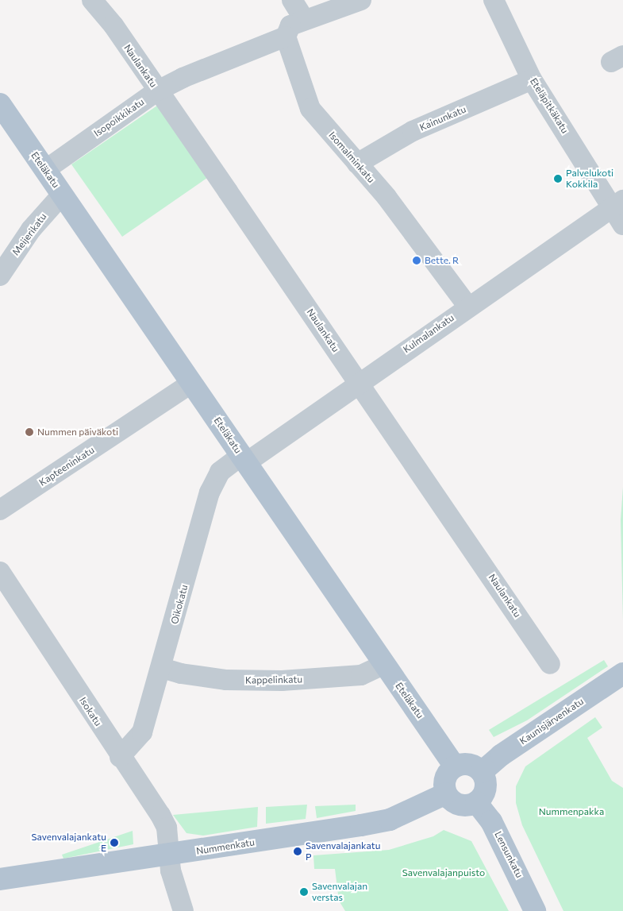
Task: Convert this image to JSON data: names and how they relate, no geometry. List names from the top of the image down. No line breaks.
{"streets":{"main road":["Eteläkatu","Kaunisjärvenkatu","Nummenkatu","Lensunkatu"],"street":["Naulankatu","Eteläpitkäkatu","Isopoikkikatu","Kainunkatu","Isomalminkatu","Meijerikatu","Kulmalankatu","Kapteeninkatu","Oikokatu","Kappelinkatu","Isokatu"]},"crossings":[["Naulankatu","Isopoikkikatu"],["Naulankatu","Kulmalankatu"],["Eteläpitkäkatu","Kainunkatu"],["Eteläpitkäkatu","Kulmalankatu"],["Isopoikkikatu","Isomalminkatu"],["Isopoikkikatu","Eteläkatu"],["Kainunkatu","Isomalminkatu"],["Isomalminkatu","Kulmalankatu"],["Eteläkatu","Meijerikatu"],["Eteläkatu","Kulmalankatu"],["Eteläkatu","Kapteeninkatu"],["Eteläkatu","Oikokatu"],["Eteläkatu","Kappelinkatu"],["Eteläkatu","Kaunisjärvenkatu"],["Eteläkatu","Nummenkatu"],["Eteläkatu","Lensunkatu"],["Kulmalankatu","Oikokatu"],["Oikokatu","Kappelinkatu"],["Oikokatu","Isokatu"],["Isokatu","Nummenkatu"],["Kaunisjärvenkatu","Nummenkatu"],["Kaunisjärvenkatu","Lensunkatu"],["Nummenkatu","Lensunkatu"]],"parks":["Nummenpakka","Savenvalajanpuisto"],"places":["Palvelukoti Kokkila","Bette. R","Nummen päiväkoti","Savenvalajankatu E","Savenvalajankatu P","Savenvalajan verstas"]}
